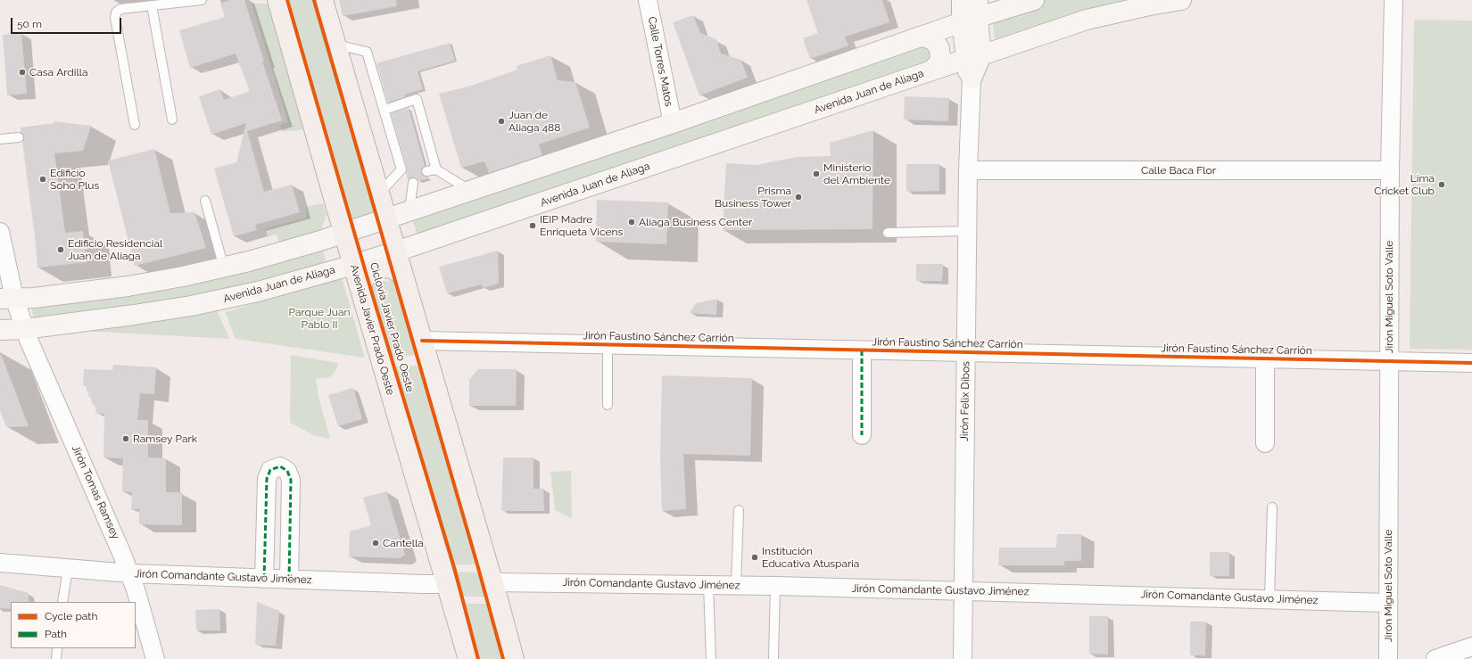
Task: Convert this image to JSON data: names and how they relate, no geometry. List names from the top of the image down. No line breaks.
{"streets":{"main road":["Avenida Juan de Aliaga","Avenida Javier Prado Oeste"],"street":["Calle Torres Matos","Calle Baca Flor","Jirón Miguel Soto Valle","Jirón Faustino Sánchez Carrión","Jirón Felix Dibos","Jirón Tomas Ramsey","Jirón Comandante Gustavo Jiménez"],"cycle path":["Ciclovía Javier Prado Oeste"]},"crossings":[["Avenida Juan de Aliaga","Avenida Javier Prado Oeste"],["Avenida Juan de Aliaga","Jirón Tomas Ramsey"],["Calle Baca Flor","Jirón Miguel Soto Valle"],["Calle Baca Flor","Jirón Felix Dibos"],["Jirón Miguel Soto Valle","Jirón Faustino Sánchez Carrión"],["Jirón Miguel Soto Valle","Jirón Comandante Gustavo Jiménez"],["Avenida Javier Prado Oeste","Jirón Comandante Gustavo Jiménez"],["Jirón Faustino Sánchez Carrión","Jirón Felix Dibos"],["Jirón Felix Dibos","Jirón Comandante Gustavo Jiménez"],["Jirón Tomas Ramsey","Jirón Comandante Gustavo Jiménez"]],"parks":["Parque Juan Pablo II"],"places":["Casa Ardilla","Juan de Aliaga 488","Ministerio del Ambiente","Edificio Soho Plus","Lima Cricket Club","Prisma Business Tower","Aliaga Business Center","IEIP Madre Enriqueta Vicens","Edificio Residencial Juan de Aliaga","Ramsey Park","Cantella","Institución Educativa Atusparia"],"legend":["Cycle path","Path"],"scale_bar":"50 m"}
